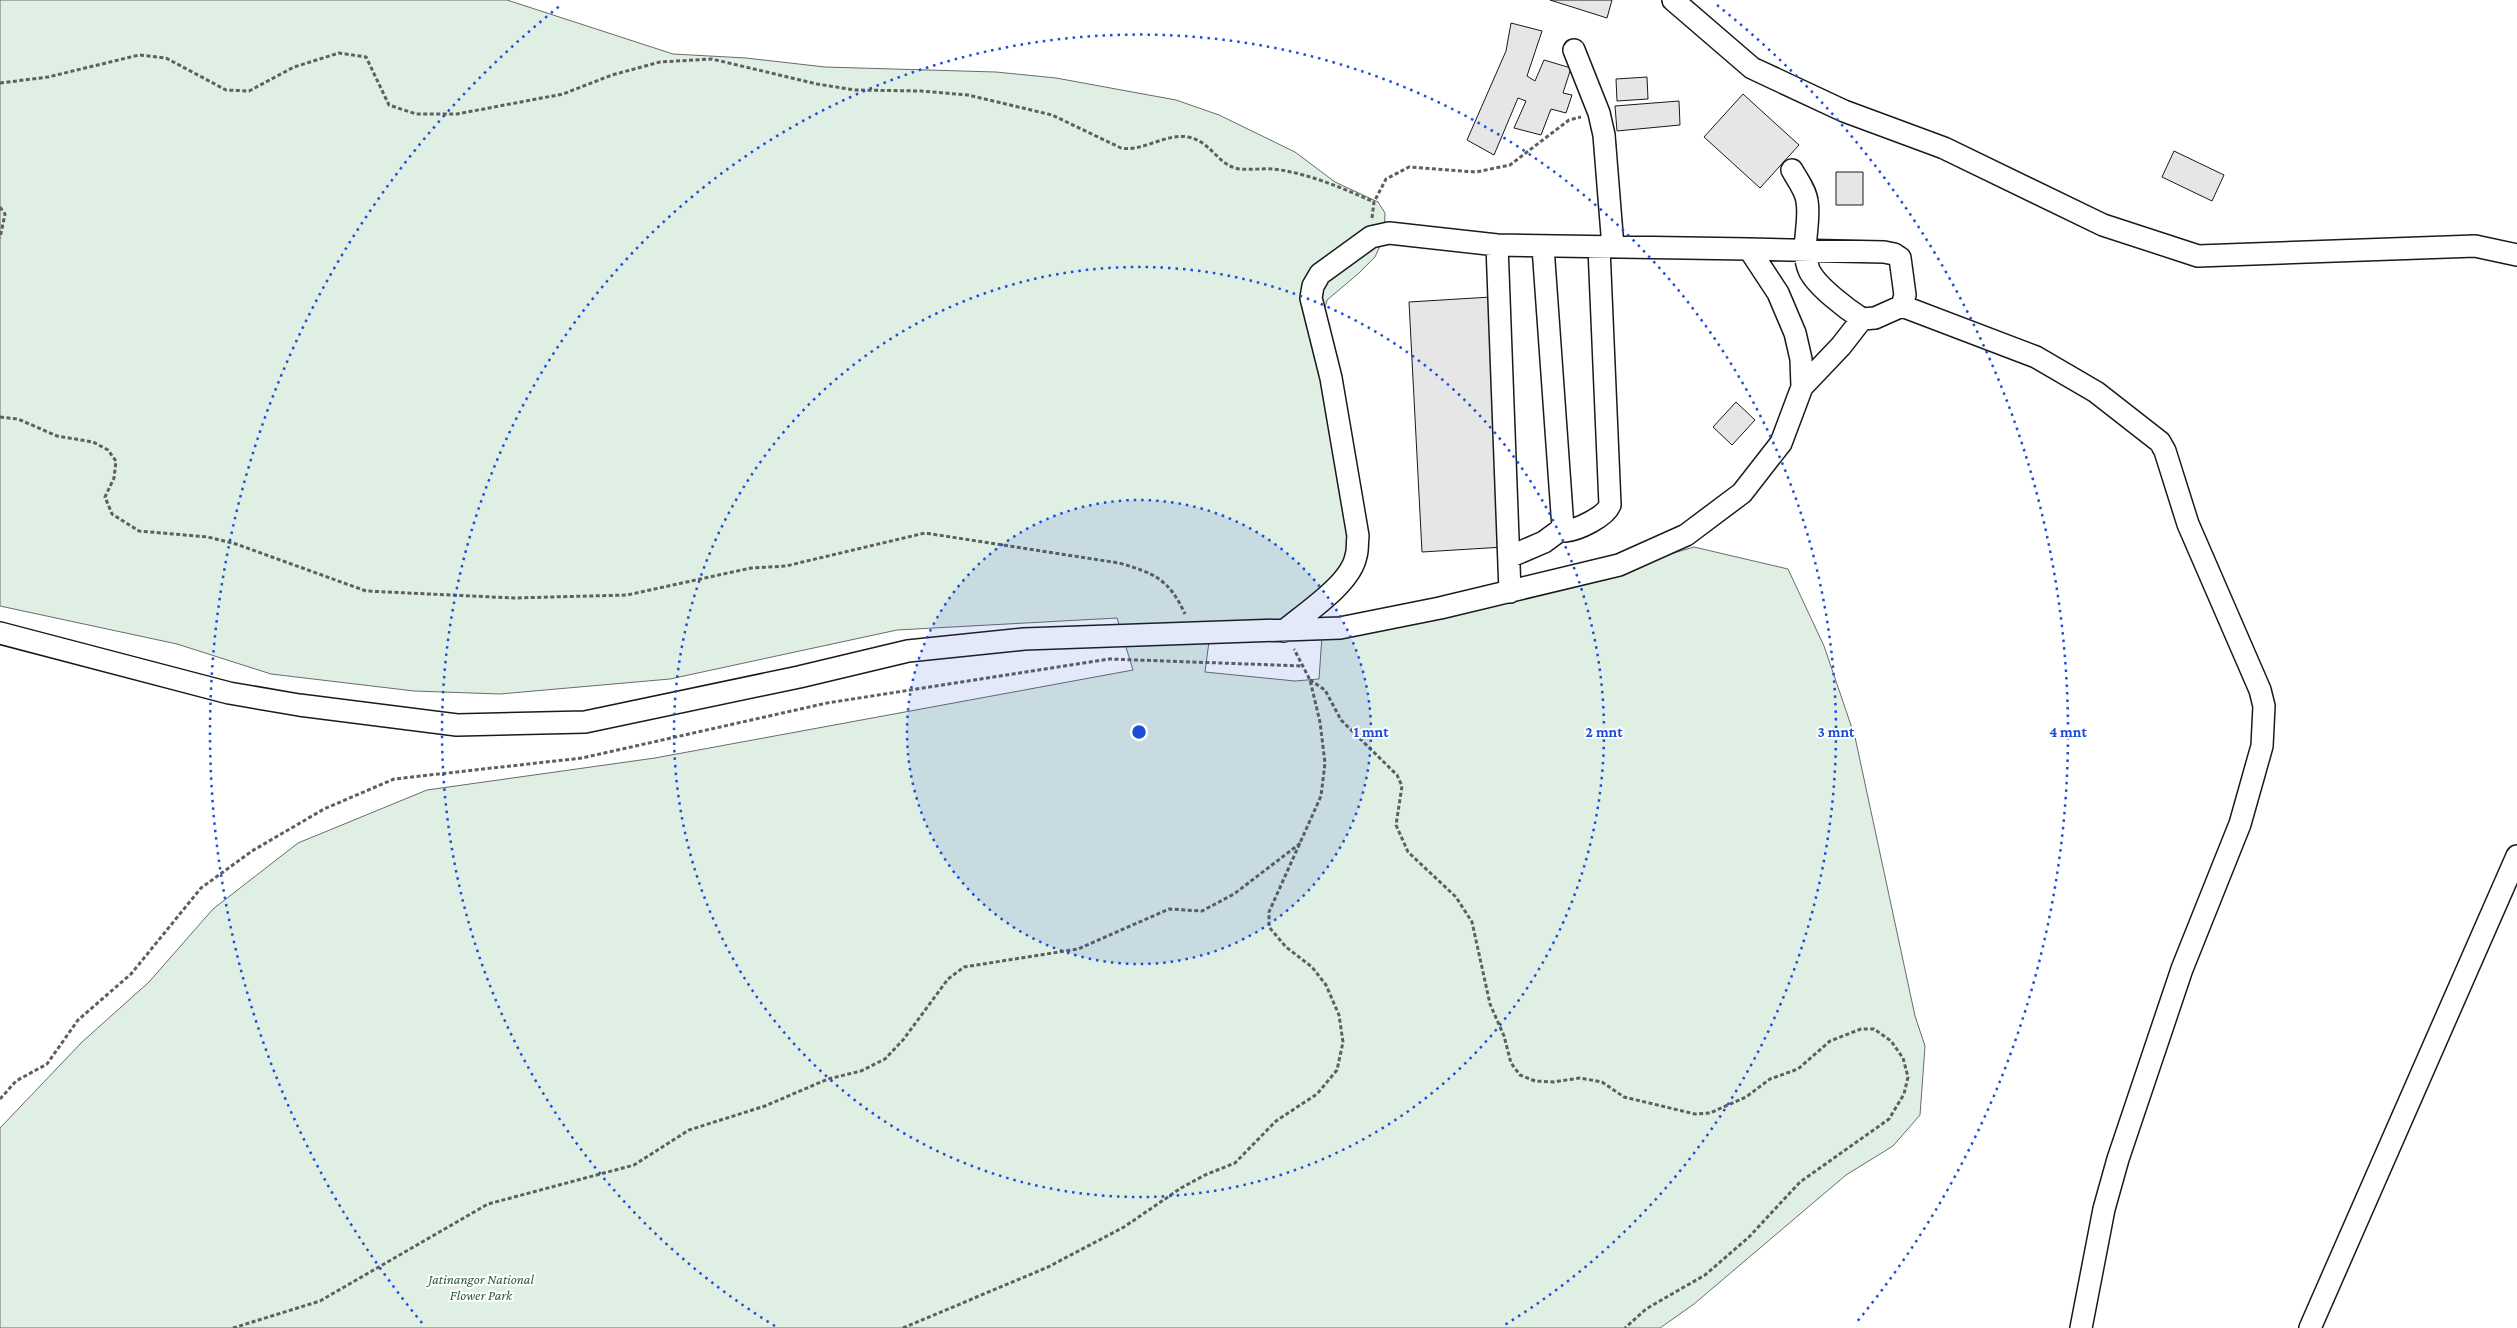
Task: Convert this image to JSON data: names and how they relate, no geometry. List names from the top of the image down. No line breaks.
{"parks":["Jatinangor National Flower Park"],"rings":["1 mnt","2 mnt","3 mnt","4 mnt"]}
